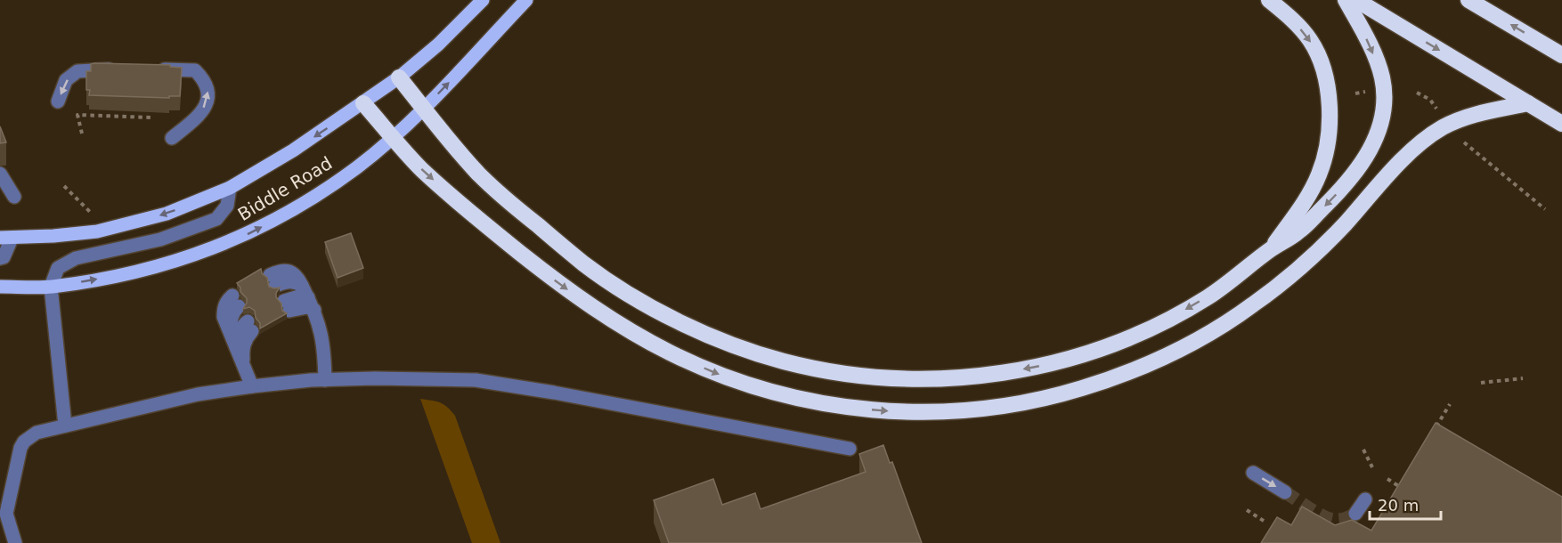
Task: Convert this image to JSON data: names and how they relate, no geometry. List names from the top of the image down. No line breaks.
{"streets":{"main road":["Biddle Road"]},"scale_bar":"20 m"}
